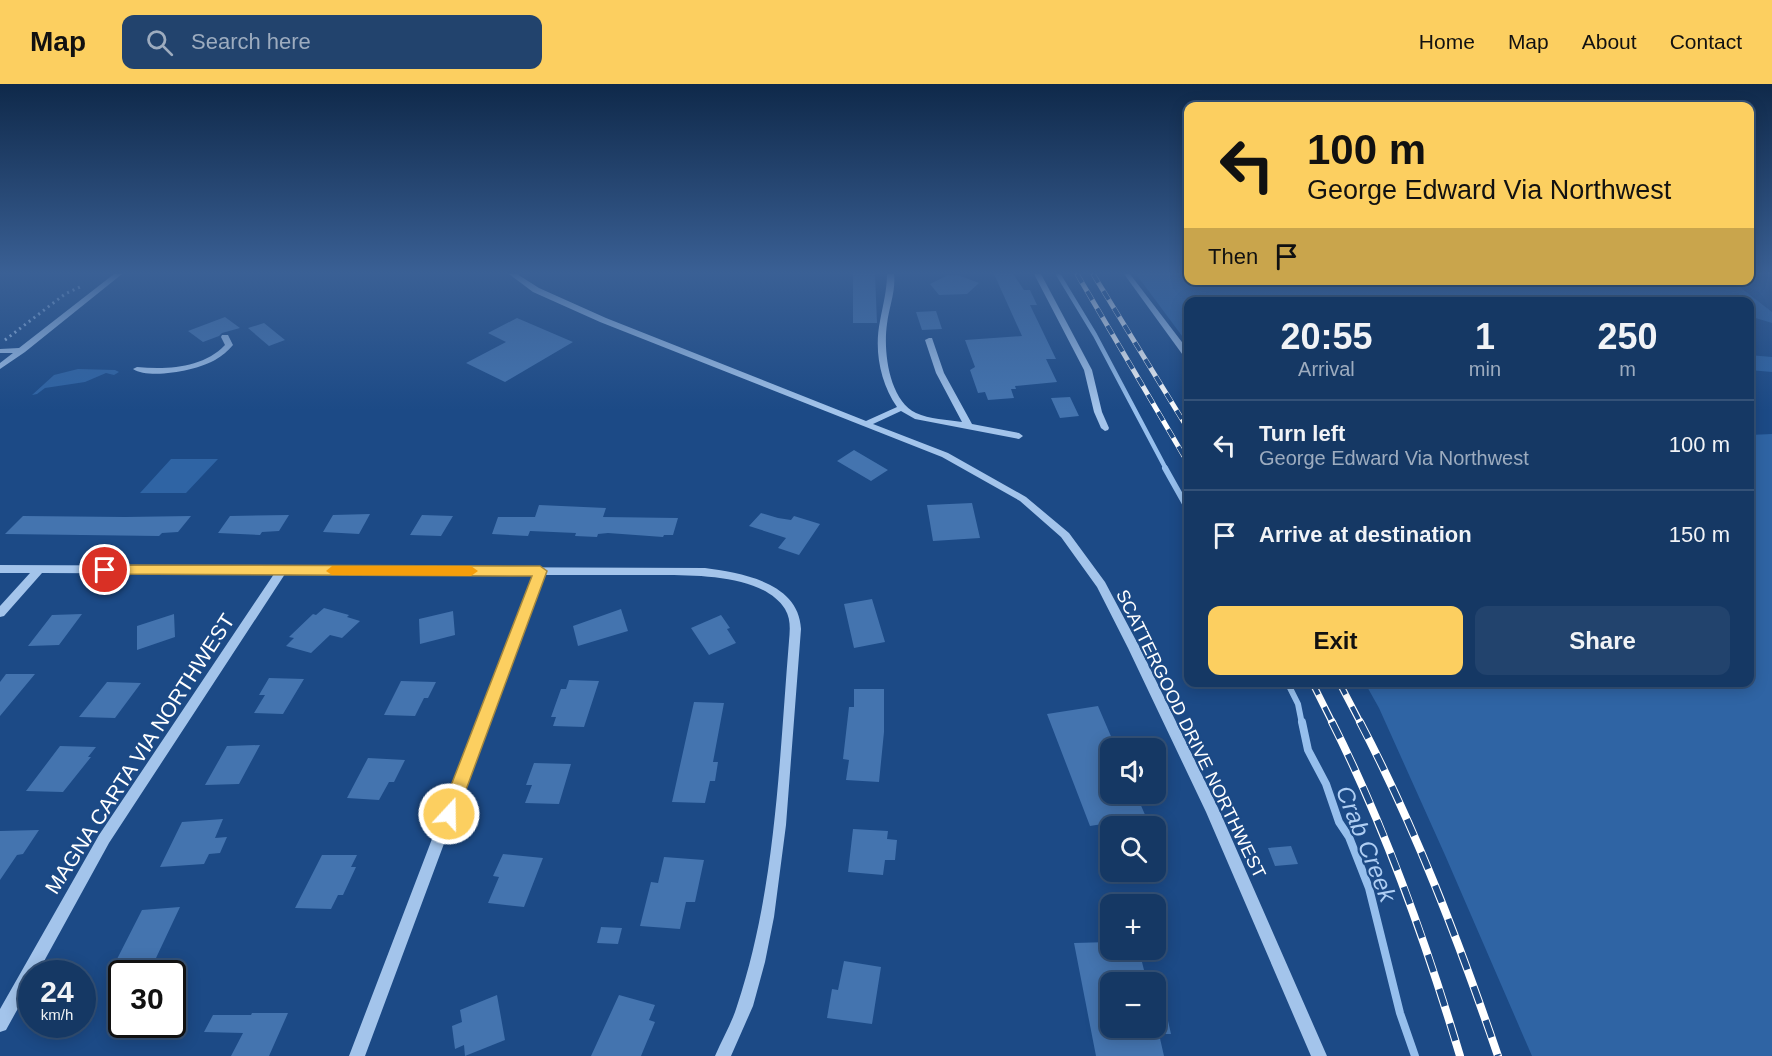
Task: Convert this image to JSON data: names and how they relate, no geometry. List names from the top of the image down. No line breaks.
{"streets":{"street":["SCATTERGOOD DRIVE NORTHWEST","MAGNA CARTA VIA NORTHWEST"]},"water":["Crab Creek"],"page":{"header":"Map","search":"Search here","nav":["Home","Map","About","Contact"],"turn":["100 m","George Edward Via Northwest"],"then":"Then","eta":["20:55","Arrival","1","min","250","m"],"list":[{"name":"Turn left","note":"George Edward Via Northwest","value":"100 m"},{"name":"Arrive at destination","value":"150 m"}],"buttons":["Exit","Share"],"map_buttons":["+","−"],"speed":"24 km/h","limit":"30"}}
